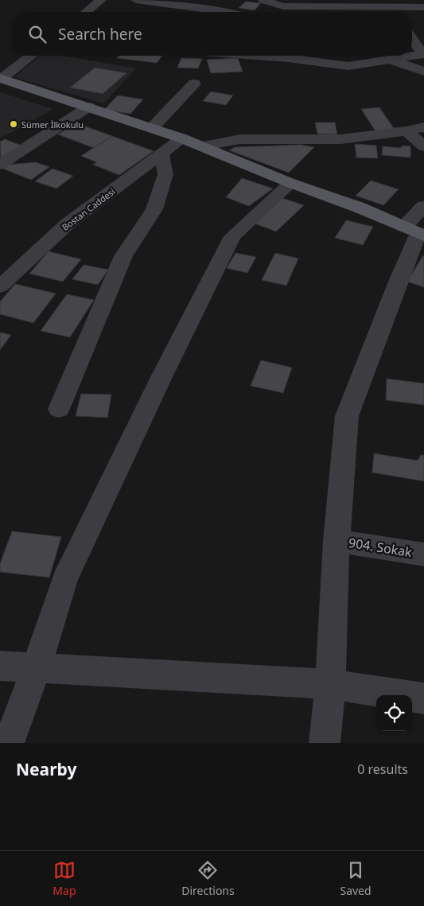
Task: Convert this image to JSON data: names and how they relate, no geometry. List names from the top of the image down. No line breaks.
{"streets":{"street":["Bostan Caddesi","904. Sokak"]},"places":["Sümer İlkokulu"],"page":{"search":"Search here","heading":["Nearby","0 results"],"nav":["Map","Directions","Saved"]}}
